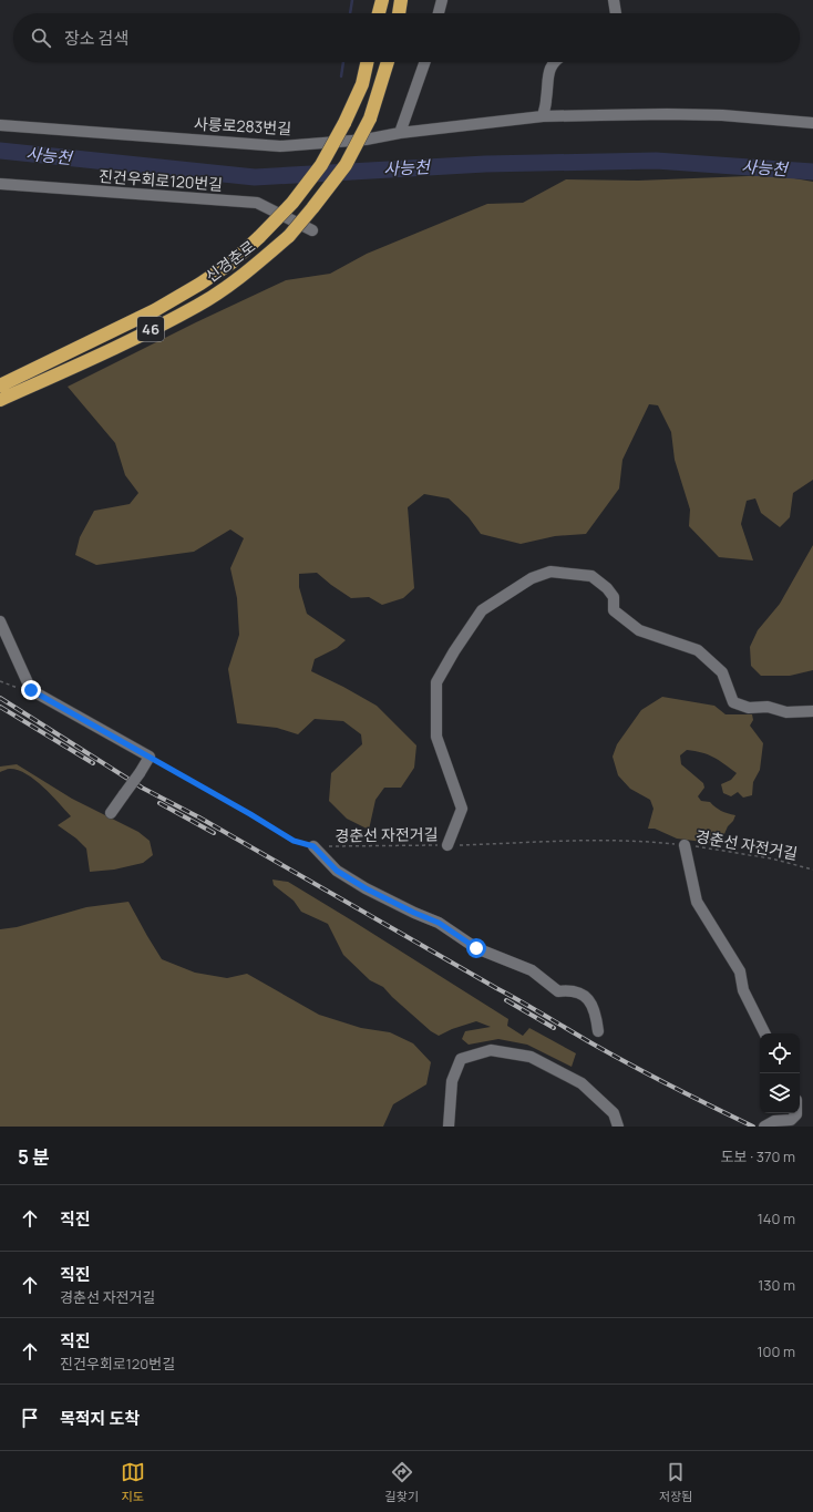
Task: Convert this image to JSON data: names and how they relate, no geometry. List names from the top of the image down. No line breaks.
{"streets":{"highway":["신경춘로","46"],"street":["사릉로283번길","진건우회로120번길"],"path":["경춘선 자전거길"]},"water":["사능천"],"page":{"search":"장소 검색","heading":["5 분","도보 · 370 m"],"list":[["직진","140 m"],["직진","경춘선 자전거길","130 m"],["직진","진건우회로120번길","100 m"],"목적지 도착"],"nav":["지도","길찾기","저장됨"]}}
